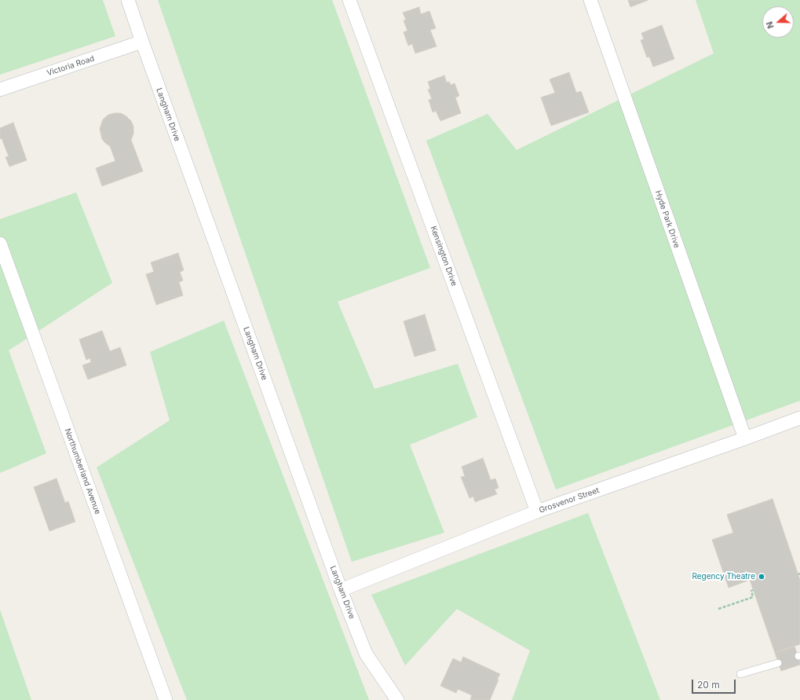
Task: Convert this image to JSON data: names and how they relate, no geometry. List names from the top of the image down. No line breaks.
{"streets":{"street":["Victoria Road","Langham Drive","Hyde Park Drive","Kensington Drive","Northumberland Avenue","Grosvenor Street"]},"crossings":[["Victoria Road","Langham Drive"],["Langham Drive","Grosvenor Street"],["Hyde Park Drive","Grosvenor Street"],["Kensington Drive","Grosvenor Street"]],"places":["Regency Theatre"],"scale_bar":"20 m","north":"left"}
